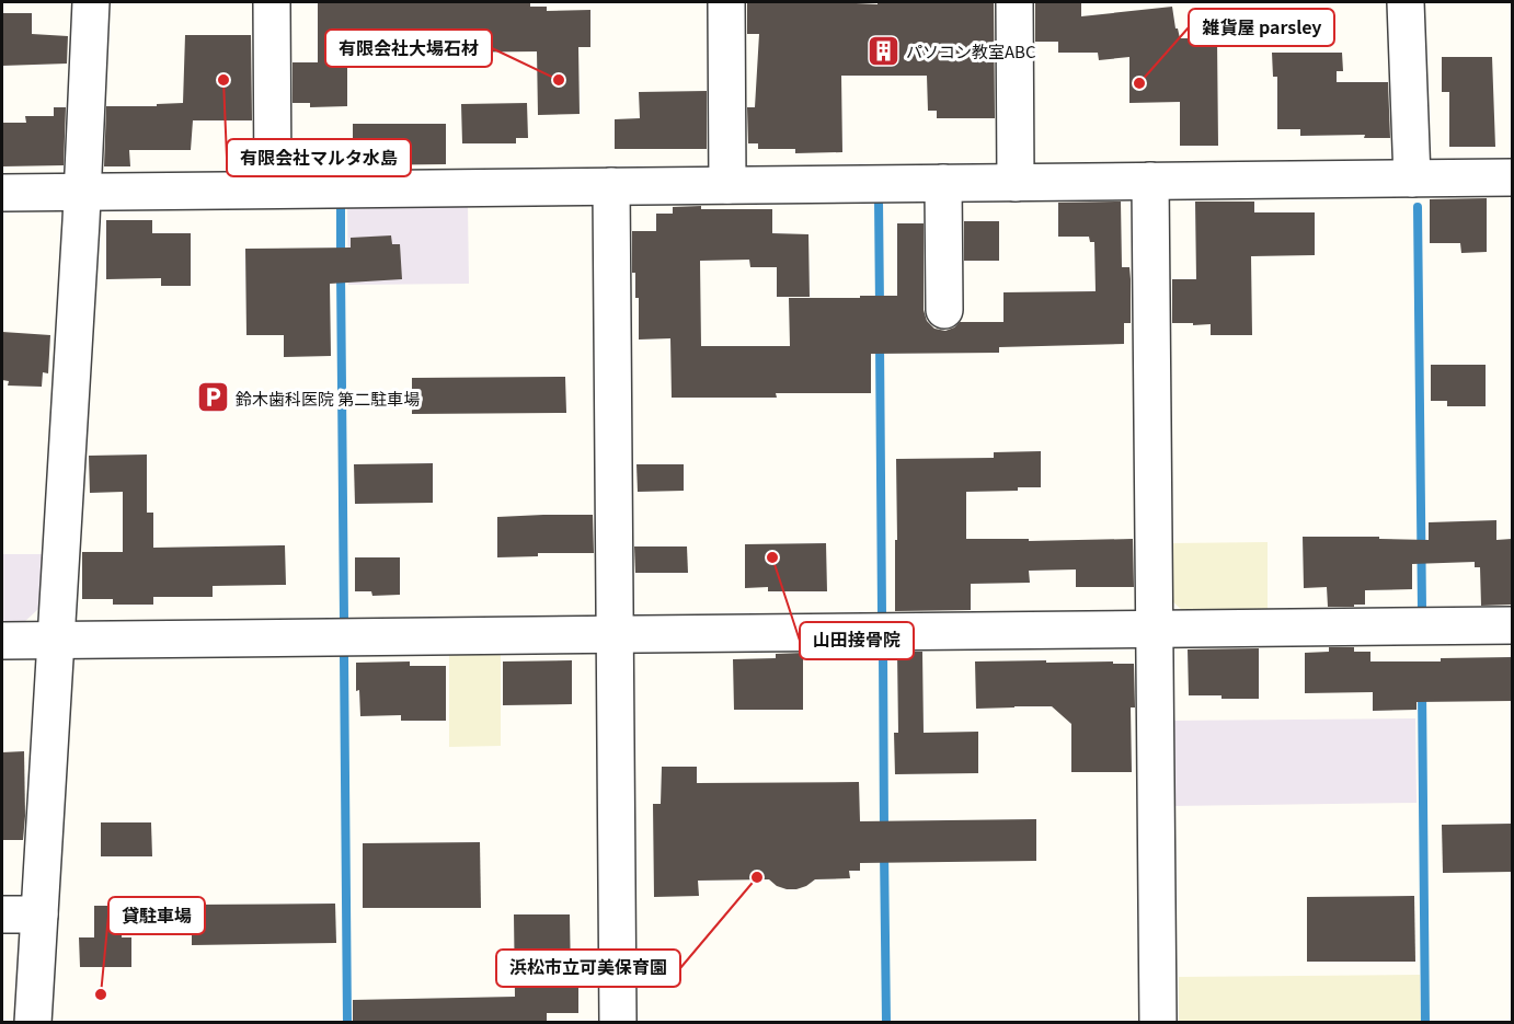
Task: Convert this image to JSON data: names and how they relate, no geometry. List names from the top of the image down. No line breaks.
{"places":{"building":["パソコン教室ABC"],"other":["有限会社マルタ水島","有限会社大場石材","雑貨屋 parsley","山田接骨院","浜松市立可美保育園","貸駐車場"],"parking":["鈴木歯科医院 第二駐車場"]}}
